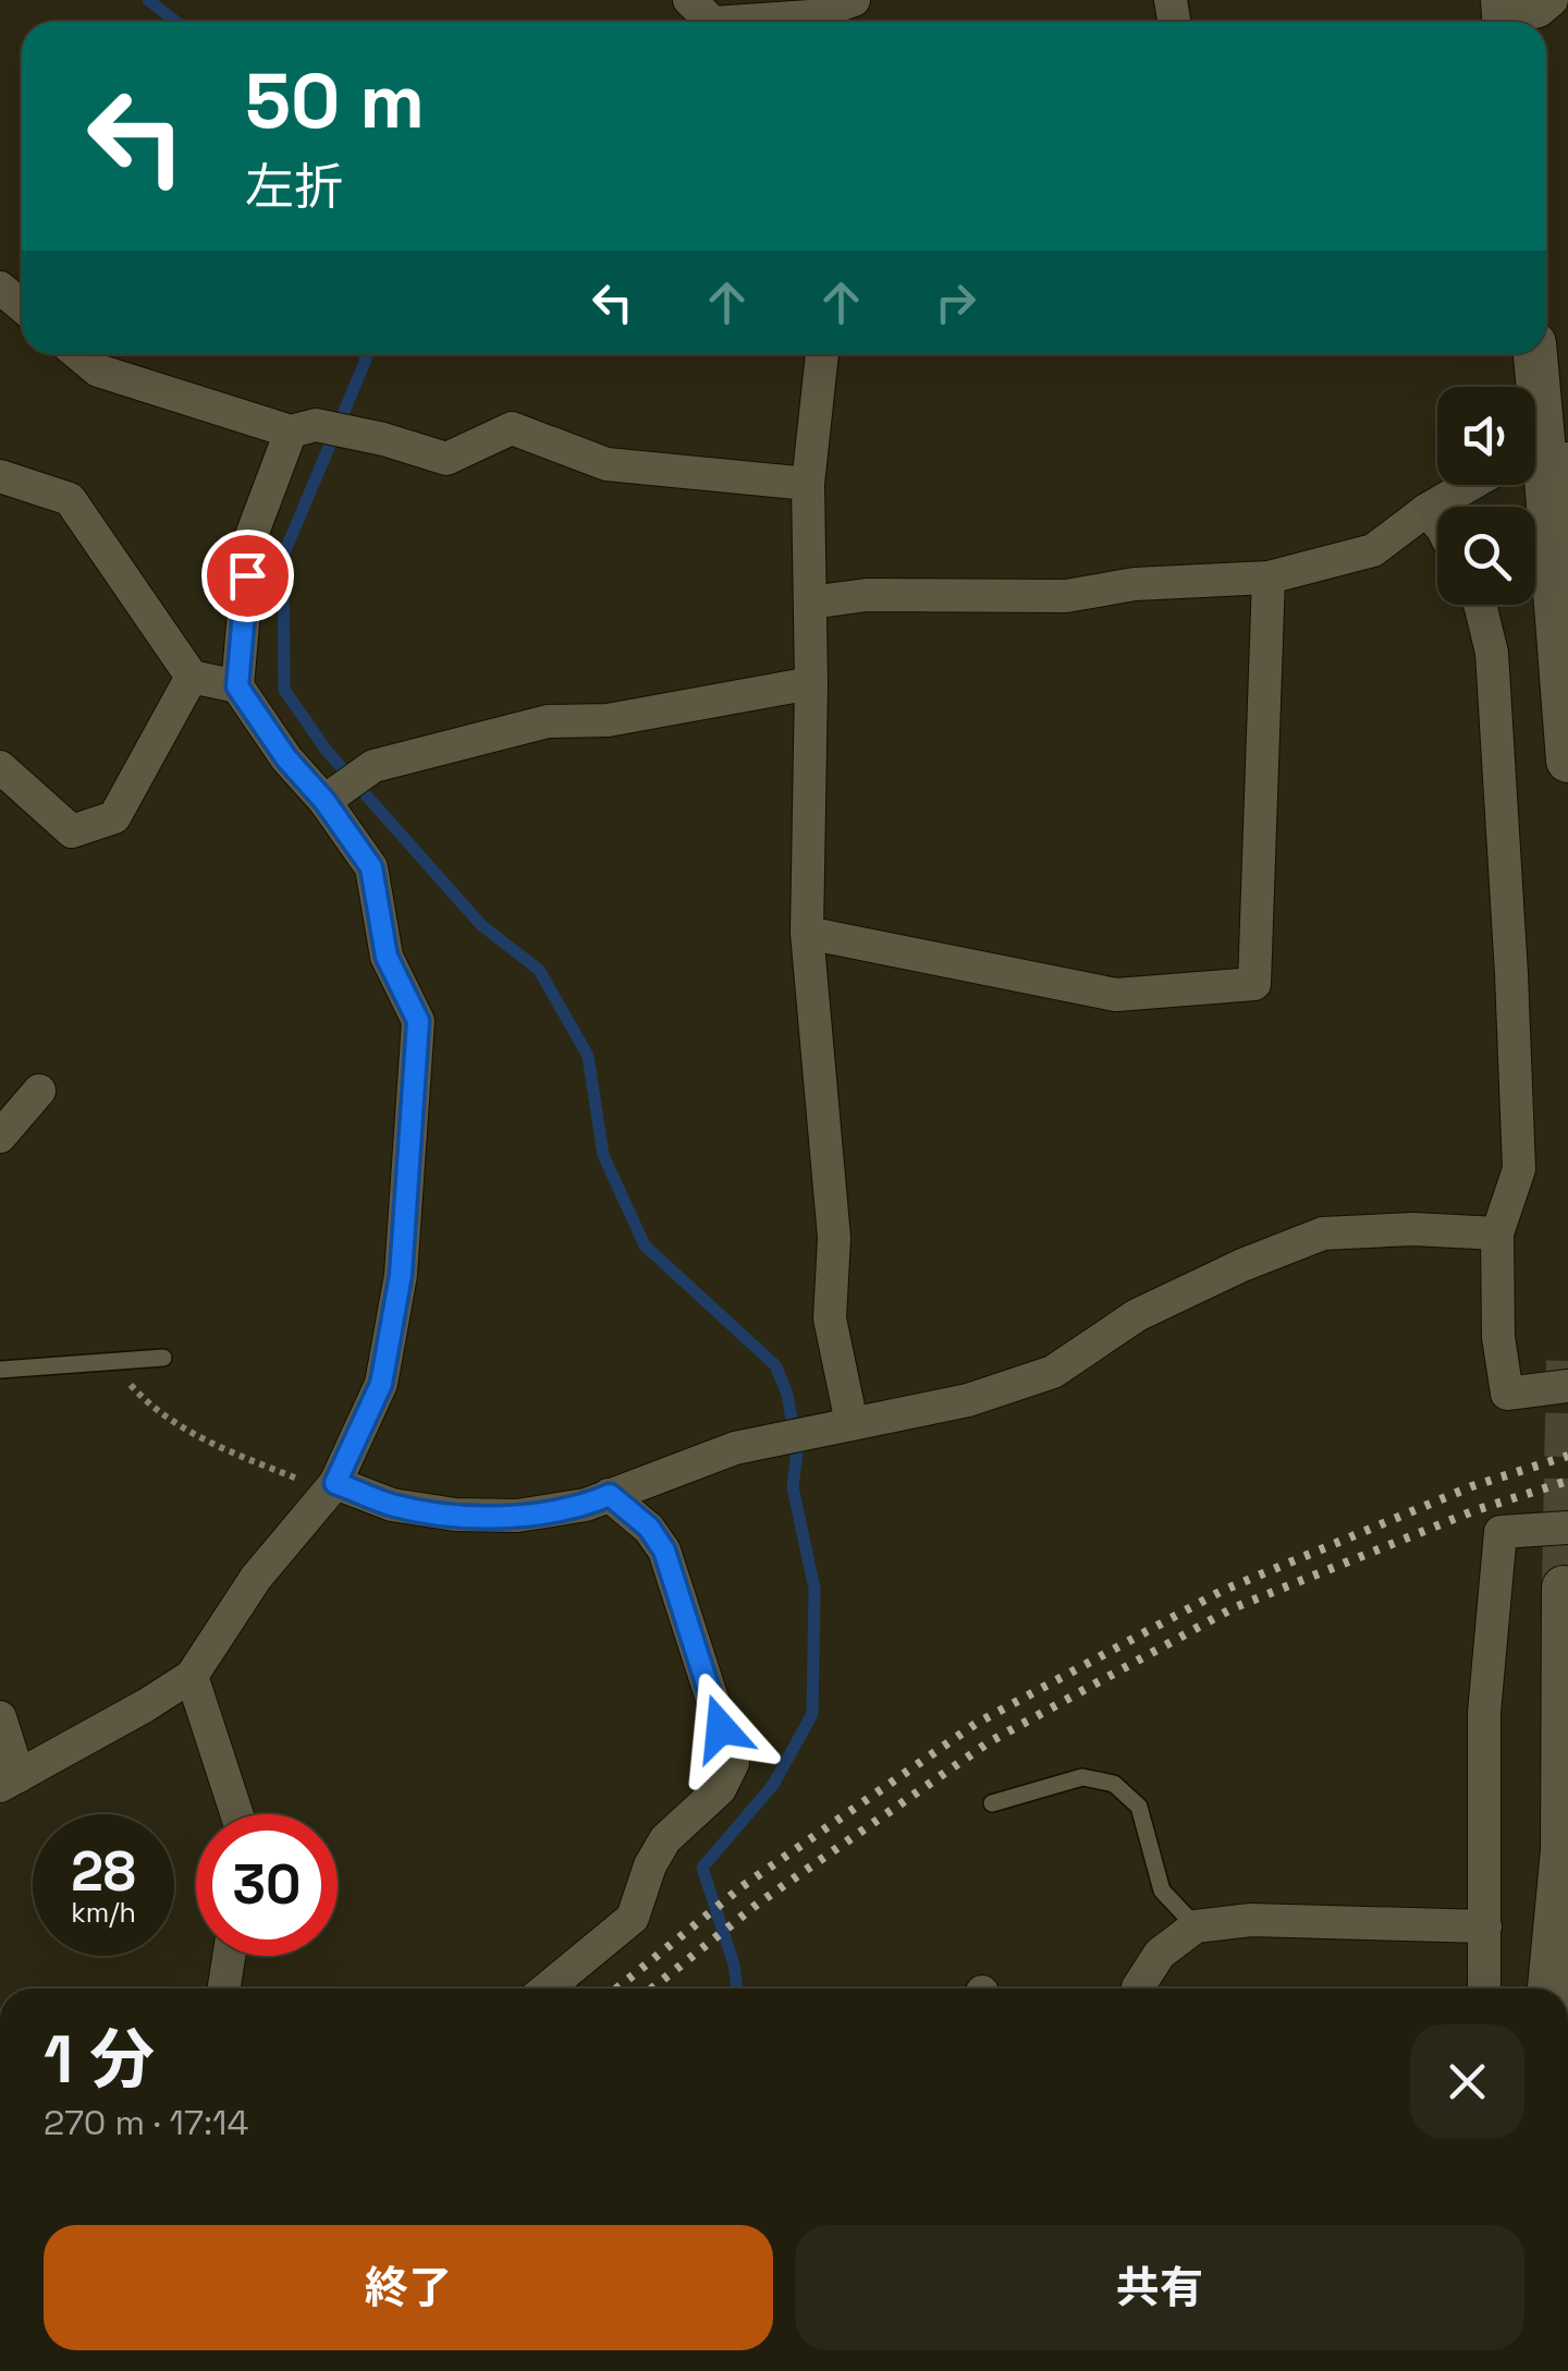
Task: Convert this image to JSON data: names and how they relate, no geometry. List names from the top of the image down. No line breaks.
{"page":{"turn":["50 m","左折"],"speed":"28 km/h","limit":"30","heading":["1 分","270 m · 17:14"],"buttons":["終了","共有"]}}
